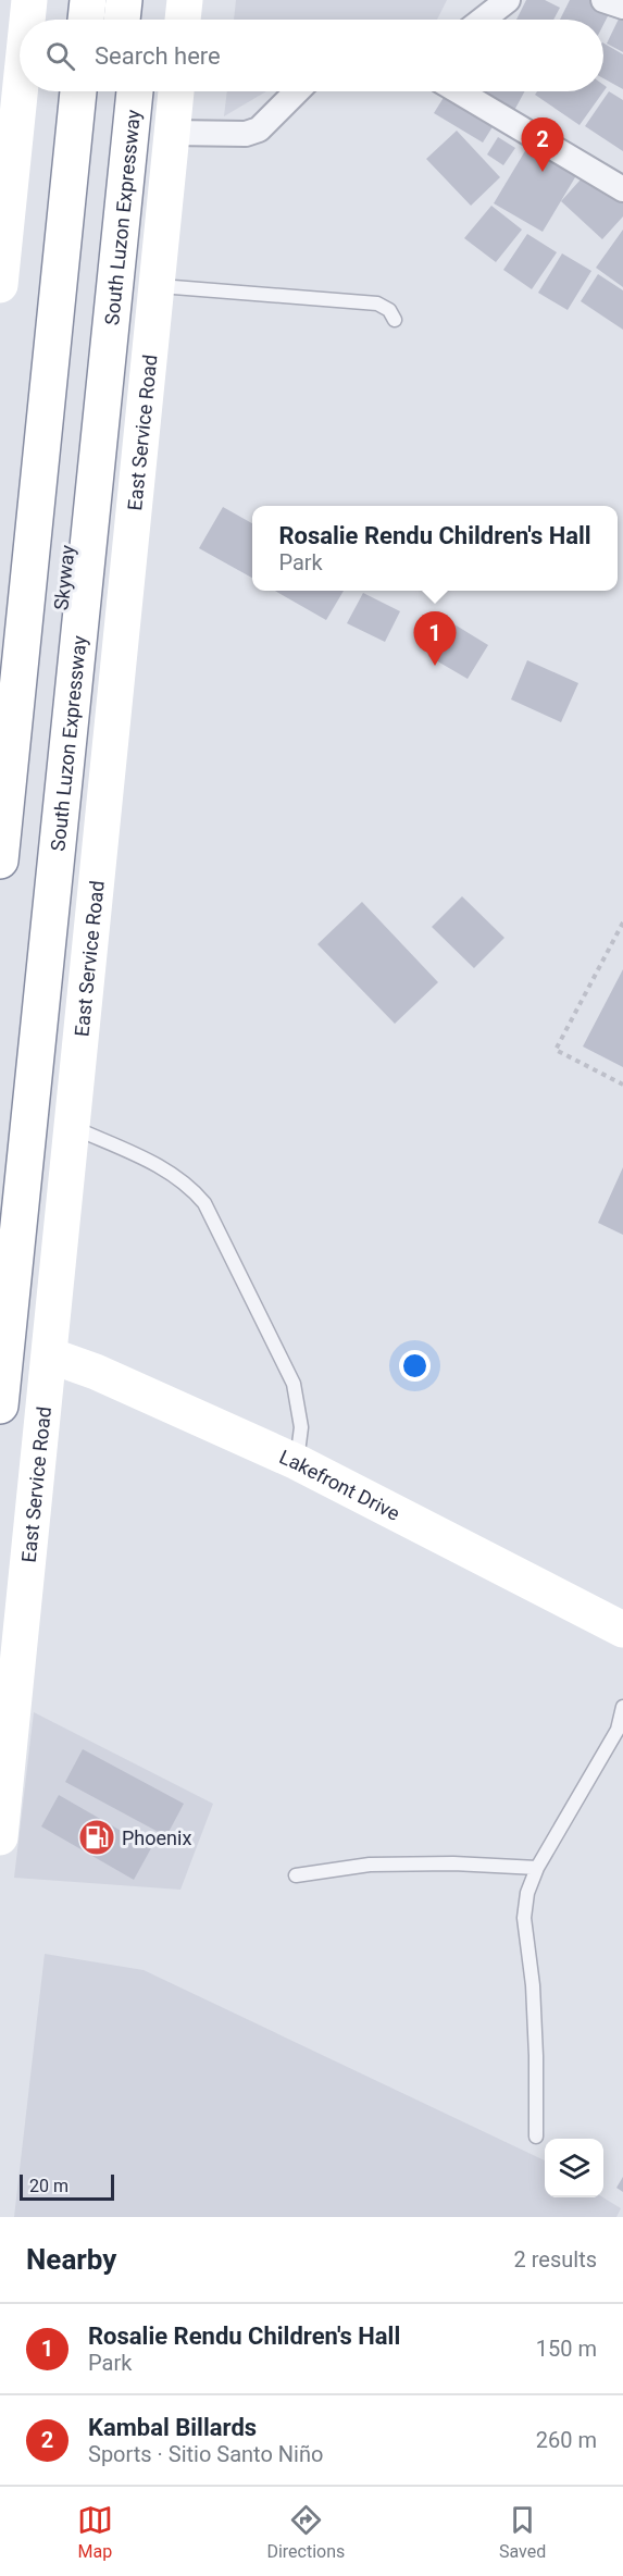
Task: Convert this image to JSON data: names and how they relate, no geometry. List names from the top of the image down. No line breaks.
{"streets":{"main road":["South Luzon Expressway","East Service Road","Skyway","Lakefront Drive"]},"crossings":[["East Service Road","Lakefront Drive"]],"places":{"fuel station":["Phoenix"]},"scale_bar":"20 m","page":{"search":"Search here","pins":["2","1"],"popup":["Rosalie Rendu Children's Hall","Park"],"scale":"20 m","heading":["Nearby","2 results"],"list":[{"mark":"1","name":"Rosalie Rendu Children's Hall","note":"Park","value":"150 m"},{"mark":"2","name":"Kambal Billards","note":"Sports · Sitio Santo Niño","value":"260 m"}],"nav":["Map","Directions","Saved"]}}
